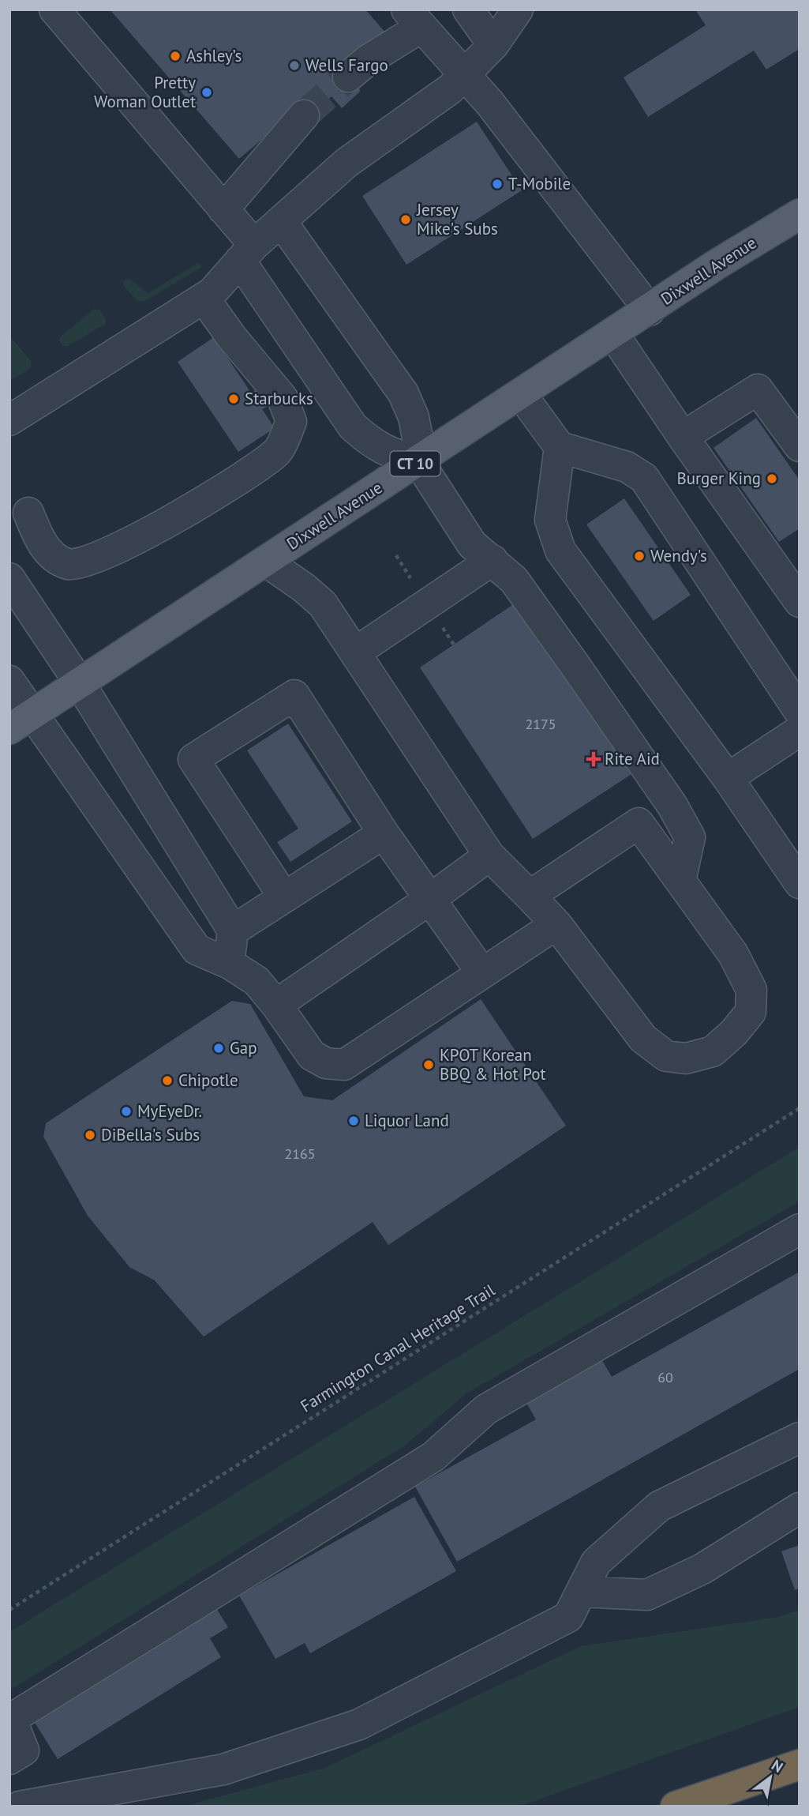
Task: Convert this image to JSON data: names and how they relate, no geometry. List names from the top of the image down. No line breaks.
{"streets":{"main road":["Dixwell Avenue","CT 10"],"path":["Farmington Canal Heritage Trail"]},"places":{"other":["Ashley’s","Wells Fargo","Pretty Woman Outlet","T-Mobile","Jersey Mike's Subs","Starbucks","Burger King","Wendy's","Gap","KPOT Korean BBQ & Hot Pot","Chipotle","MyEyeDr.","Liquor Land","DiBella's Subs"],"health":["Rite Aid"]},"house_numbers":["2175","2165","60"],"north":"top right"}
